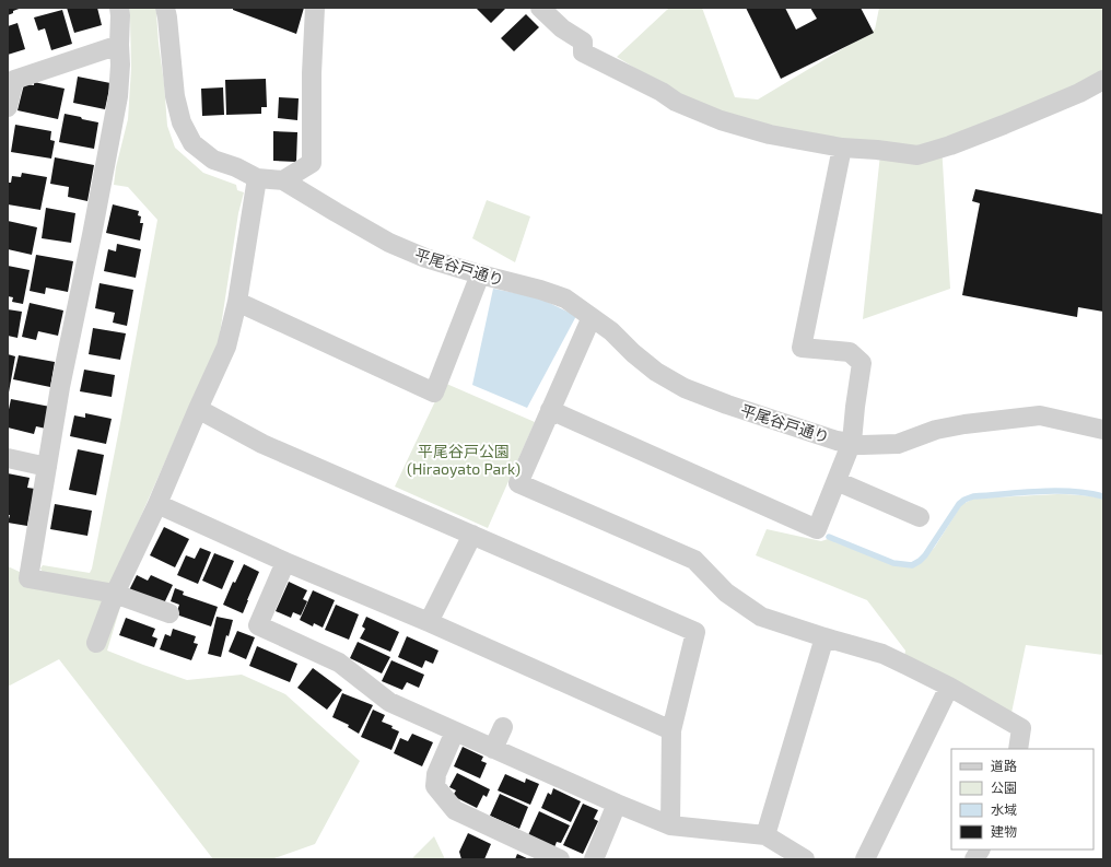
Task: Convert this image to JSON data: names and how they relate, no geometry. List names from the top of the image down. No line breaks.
{"streets":{"street":["平尾谷戸通り"]},"parks":["平尾谷戸公園 (Hiraoyato Park)"],"legend":["道路","公園","水域","建物"]}
